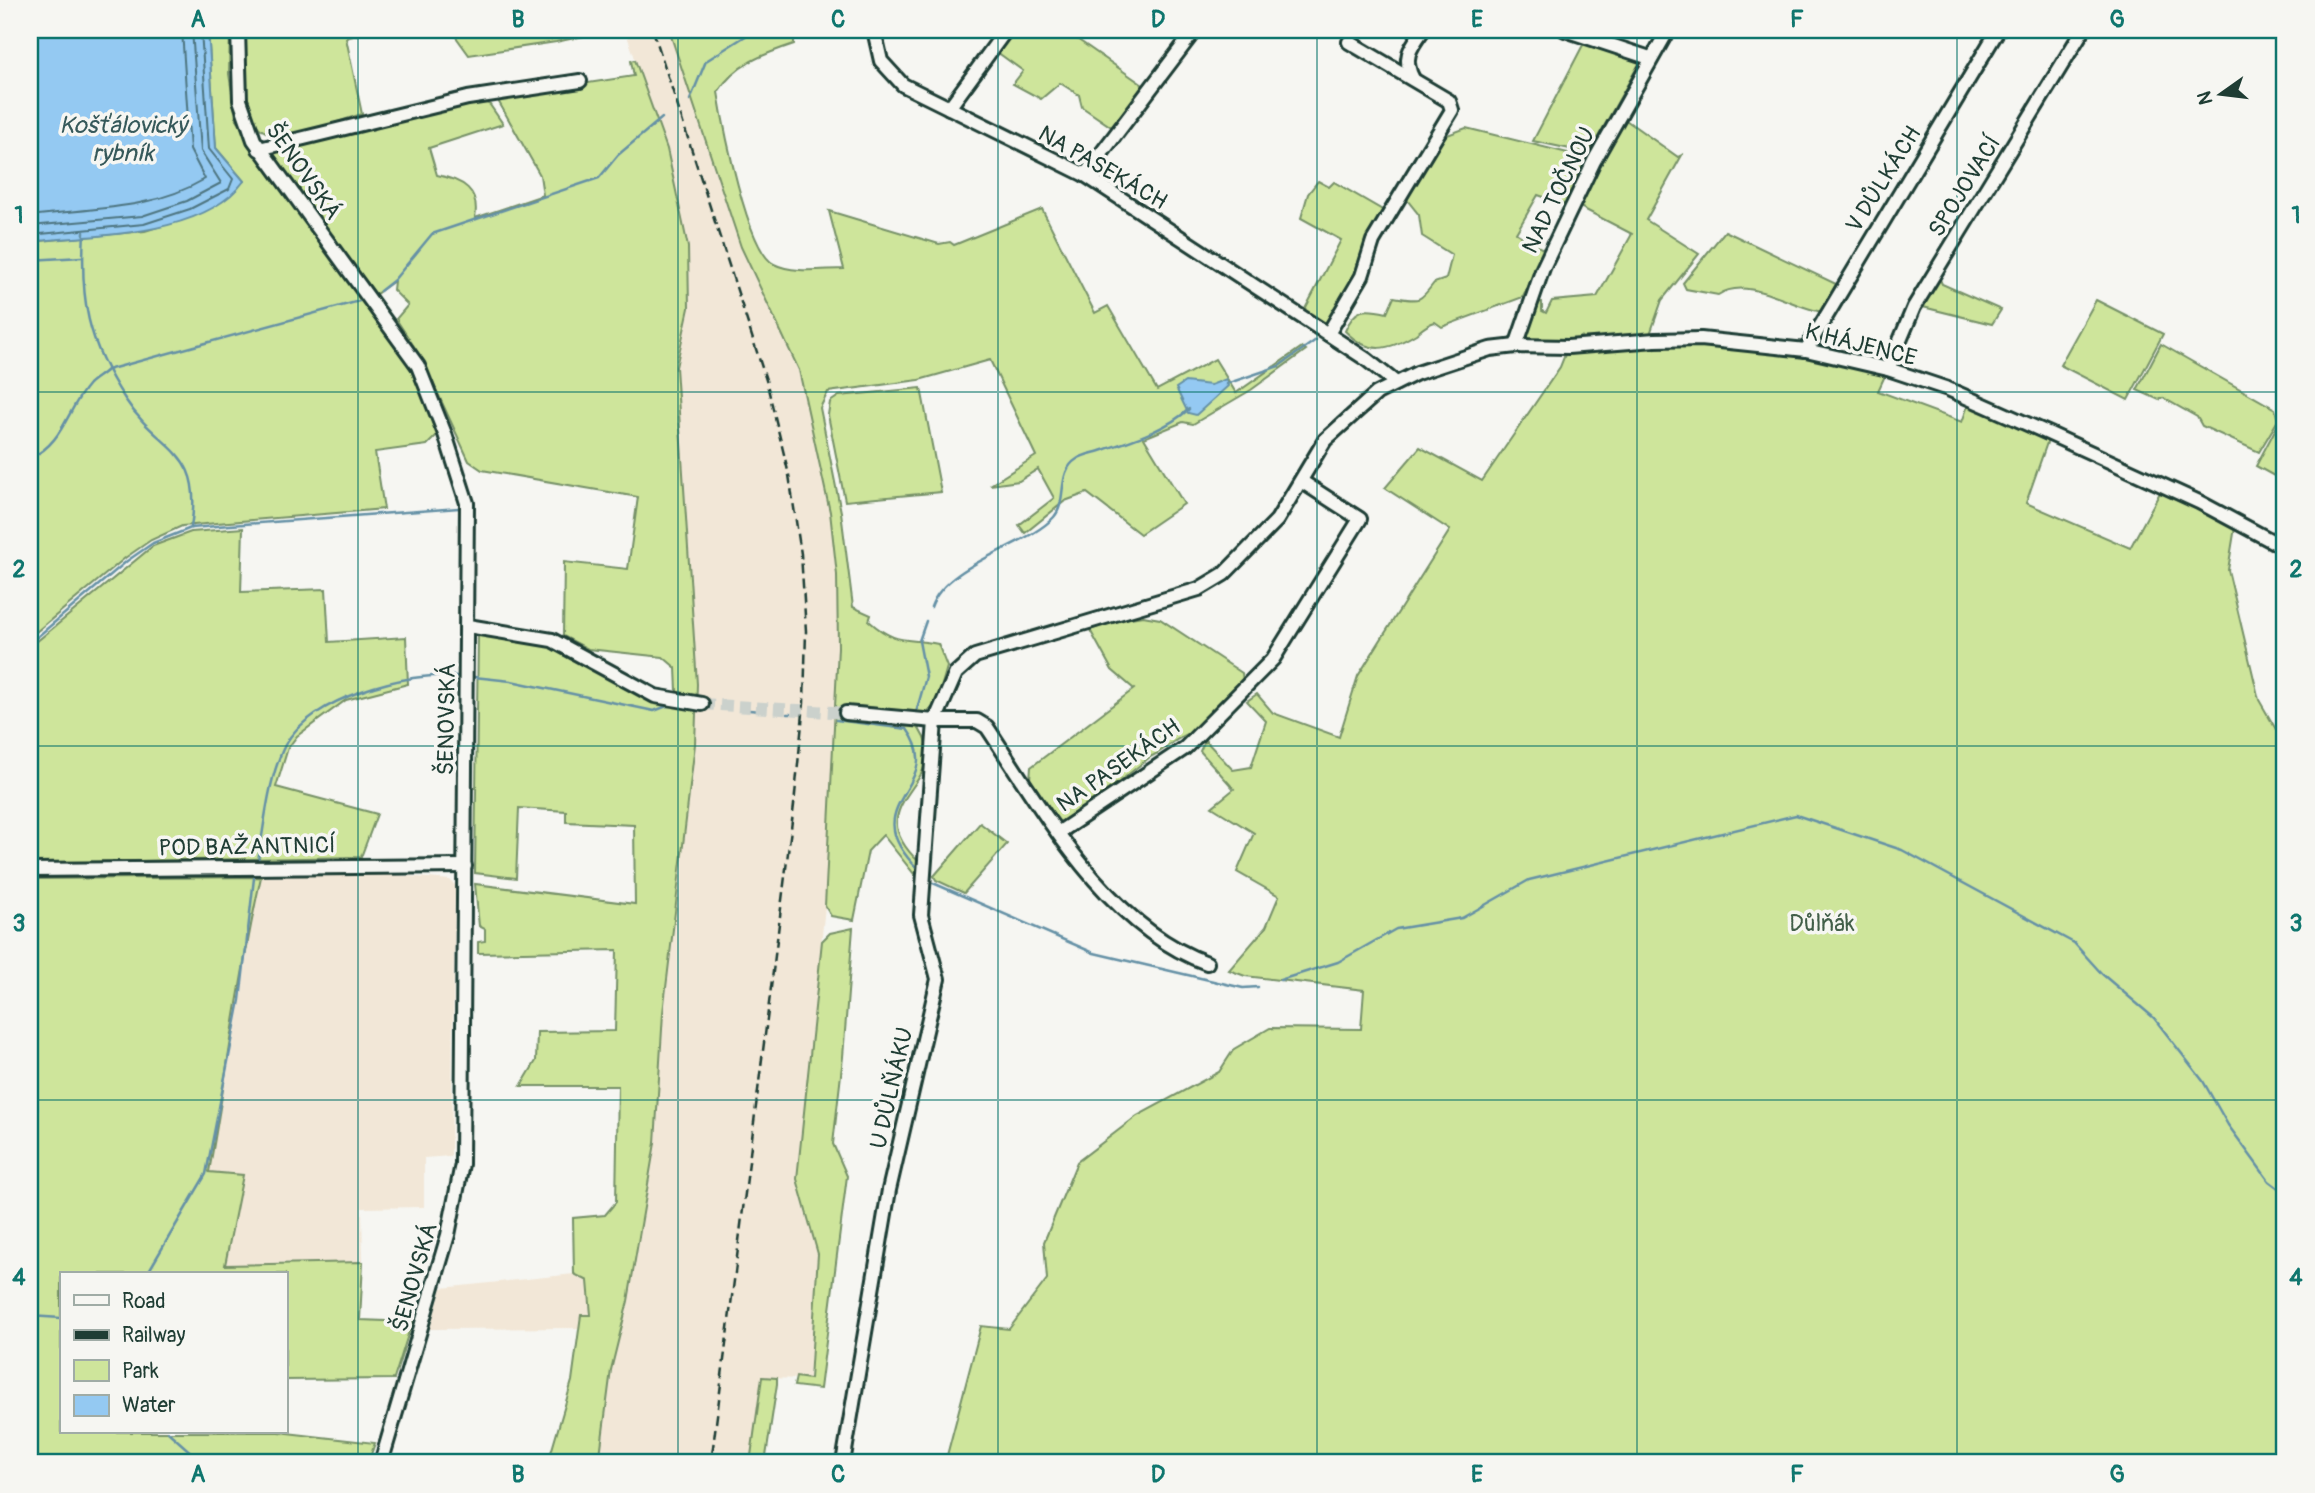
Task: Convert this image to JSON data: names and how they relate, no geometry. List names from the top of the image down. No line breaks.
{"streets":{"street":["NA PASEKÁCH","ŠENOVSKÁ","V DŮLKÁCH","SPOJOVACÍ","NAD TOČNOU","K HÁJENCE","POD BAŽANTNICÍ","U DŮLŇÁKU"]},"crossings":[["NA PASEKÁCH","K HÁJENCE"],["ŠENOVSKÁ","POD BAŽANTNICÍ"],["V DŮLKÁCH","K HÁJENCE"],["SPOJOVACÍ","K HÁJENCE"],["NAD TOČNOU","K HÁJENCE"]],"water":["Košťálovický rybník"],"parks":["Důlňák"],"legend":["Road","Railway","Park","Water"],"north":"left","grid":{"columns":["A","B","C","D","E","F","G"],"rows":["1","2","3","4"]}}
